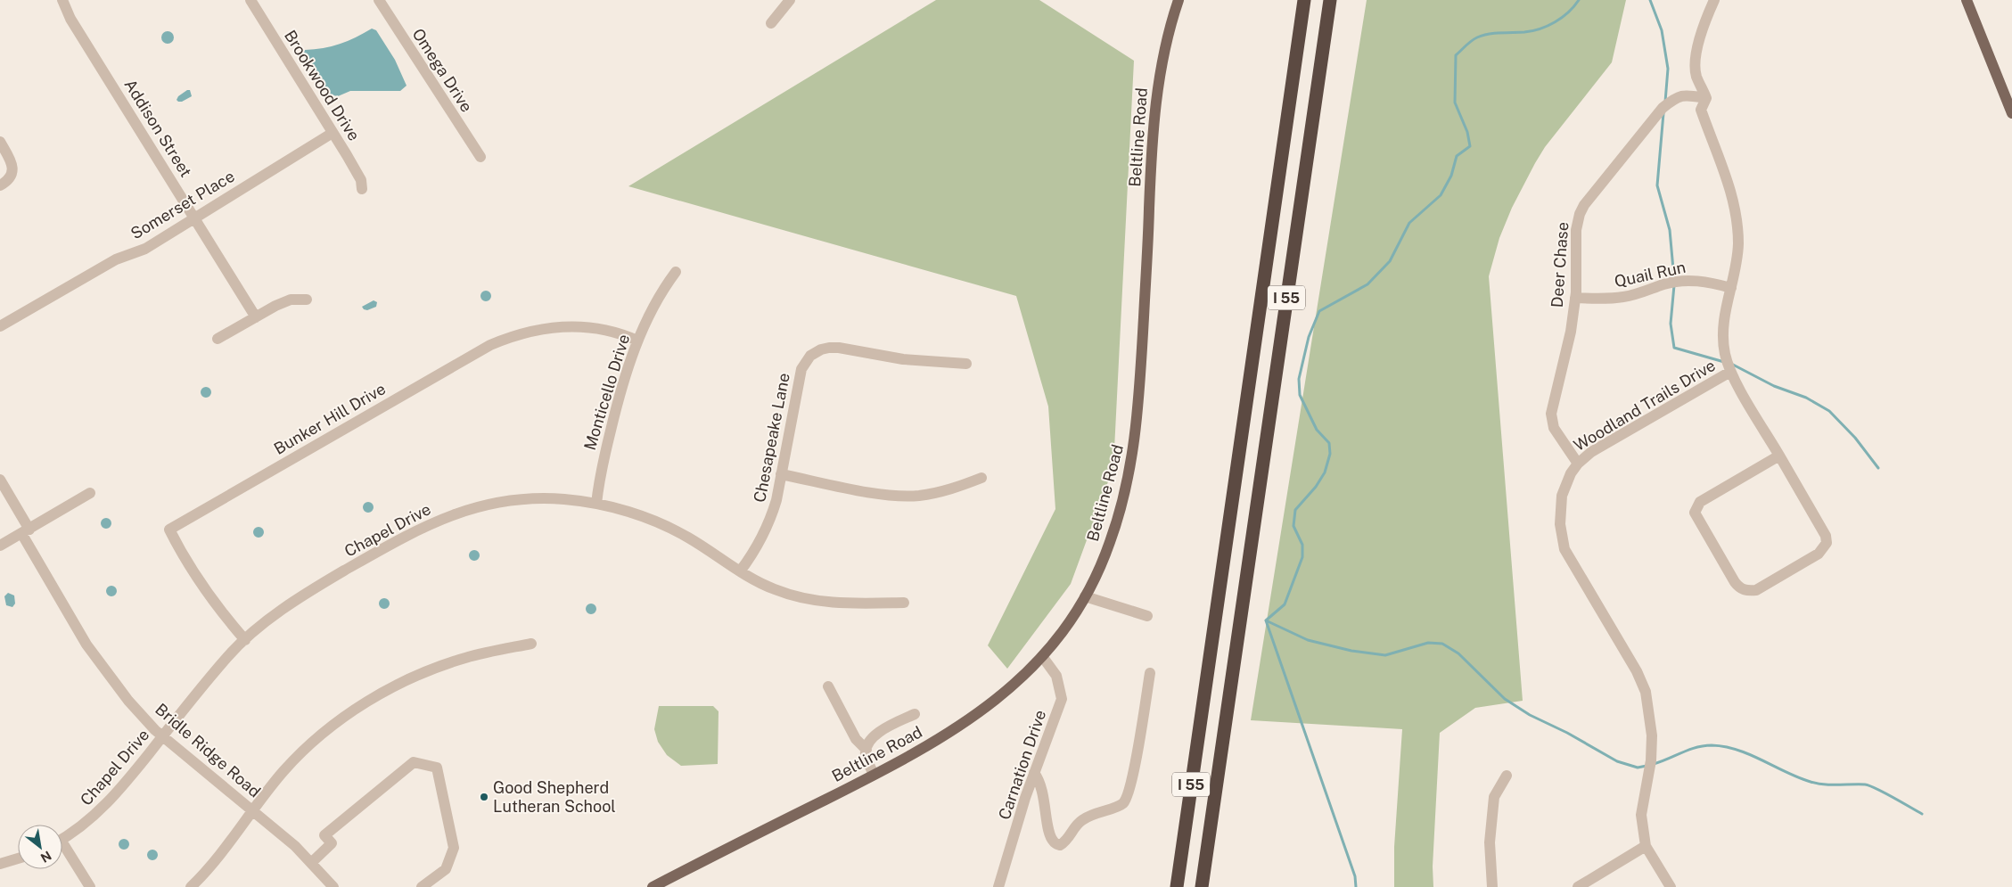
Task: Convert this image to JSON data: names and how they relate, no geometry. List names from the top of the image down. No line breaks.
{"streets":{"highway":["I 55"],"main road":["Beltline Road"],"street":["Omega Drive","Brookwood Drive","Addison Street","Somerset Place","Deer Chase","Quail Run","Monticello Drive","Woodland Trails Drive","Bunker Hill Drive","Chesapeake Lane","Chapel Drive","Bridle Ridge Road","Carnation Drive"]},"crossings":[["Brookwood Drive","Somerset Place"],["Addison Street","Somerset Place"],["Beltline Road","Carnation Drive"],["Deer Chase","Quail Run"],["Deer Chase","Woodland Trails Drive"],["Monticello Drive","Bunker Hill Drive"],["Monticello Drive","Chapel Drive"],["Bunker Hill Drive","Chapel Drive"],["Chesapeake Lane","Chapel Drive"],["Chapel Drive","Bridle Ridge Road"]],"places":["Good Shepherd Lutheran School"],"north":"bottom right"}
